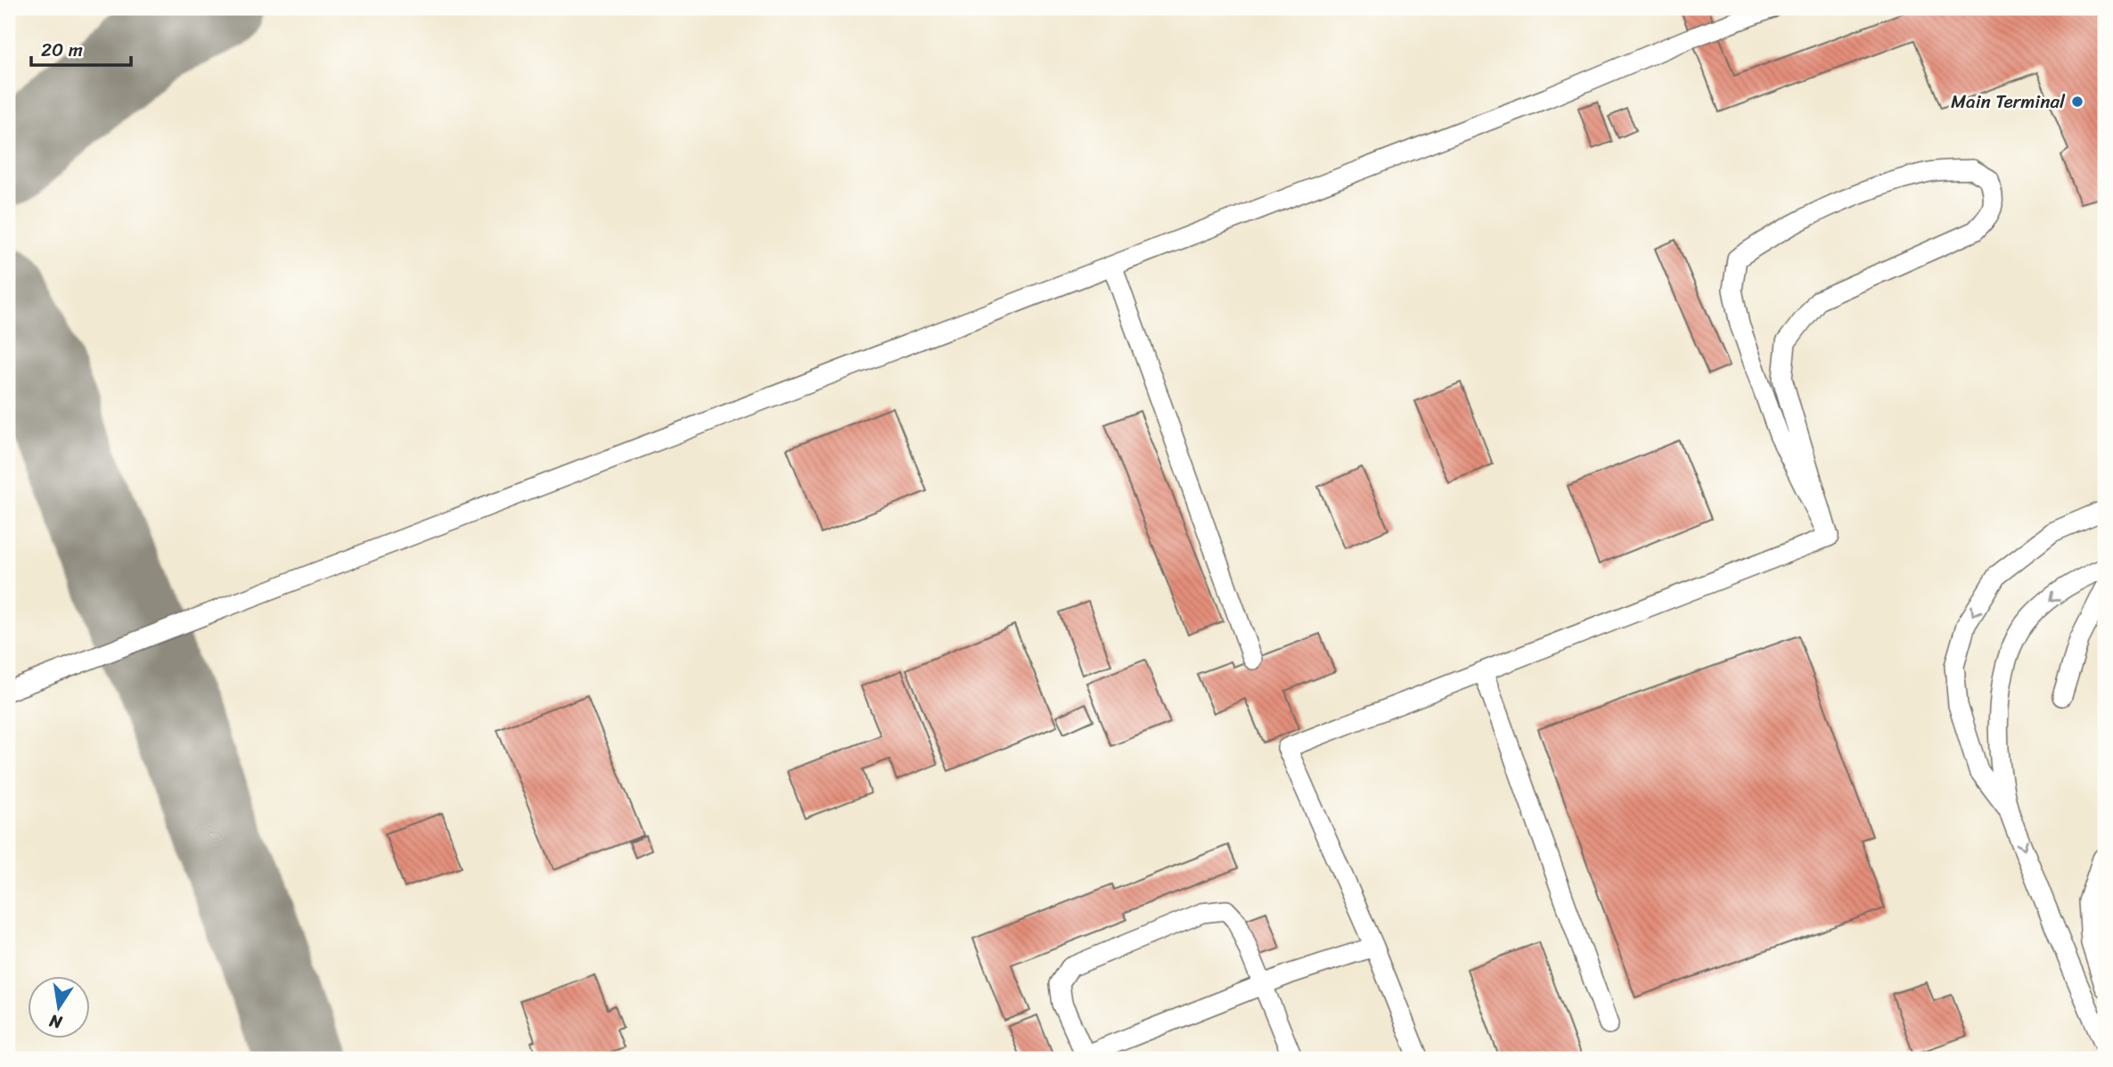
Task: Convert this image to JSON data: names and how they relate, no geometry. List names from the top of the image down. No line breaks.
{"places":["Main Terminal"],"scale_bar":"20 m","north":"bottom"}
